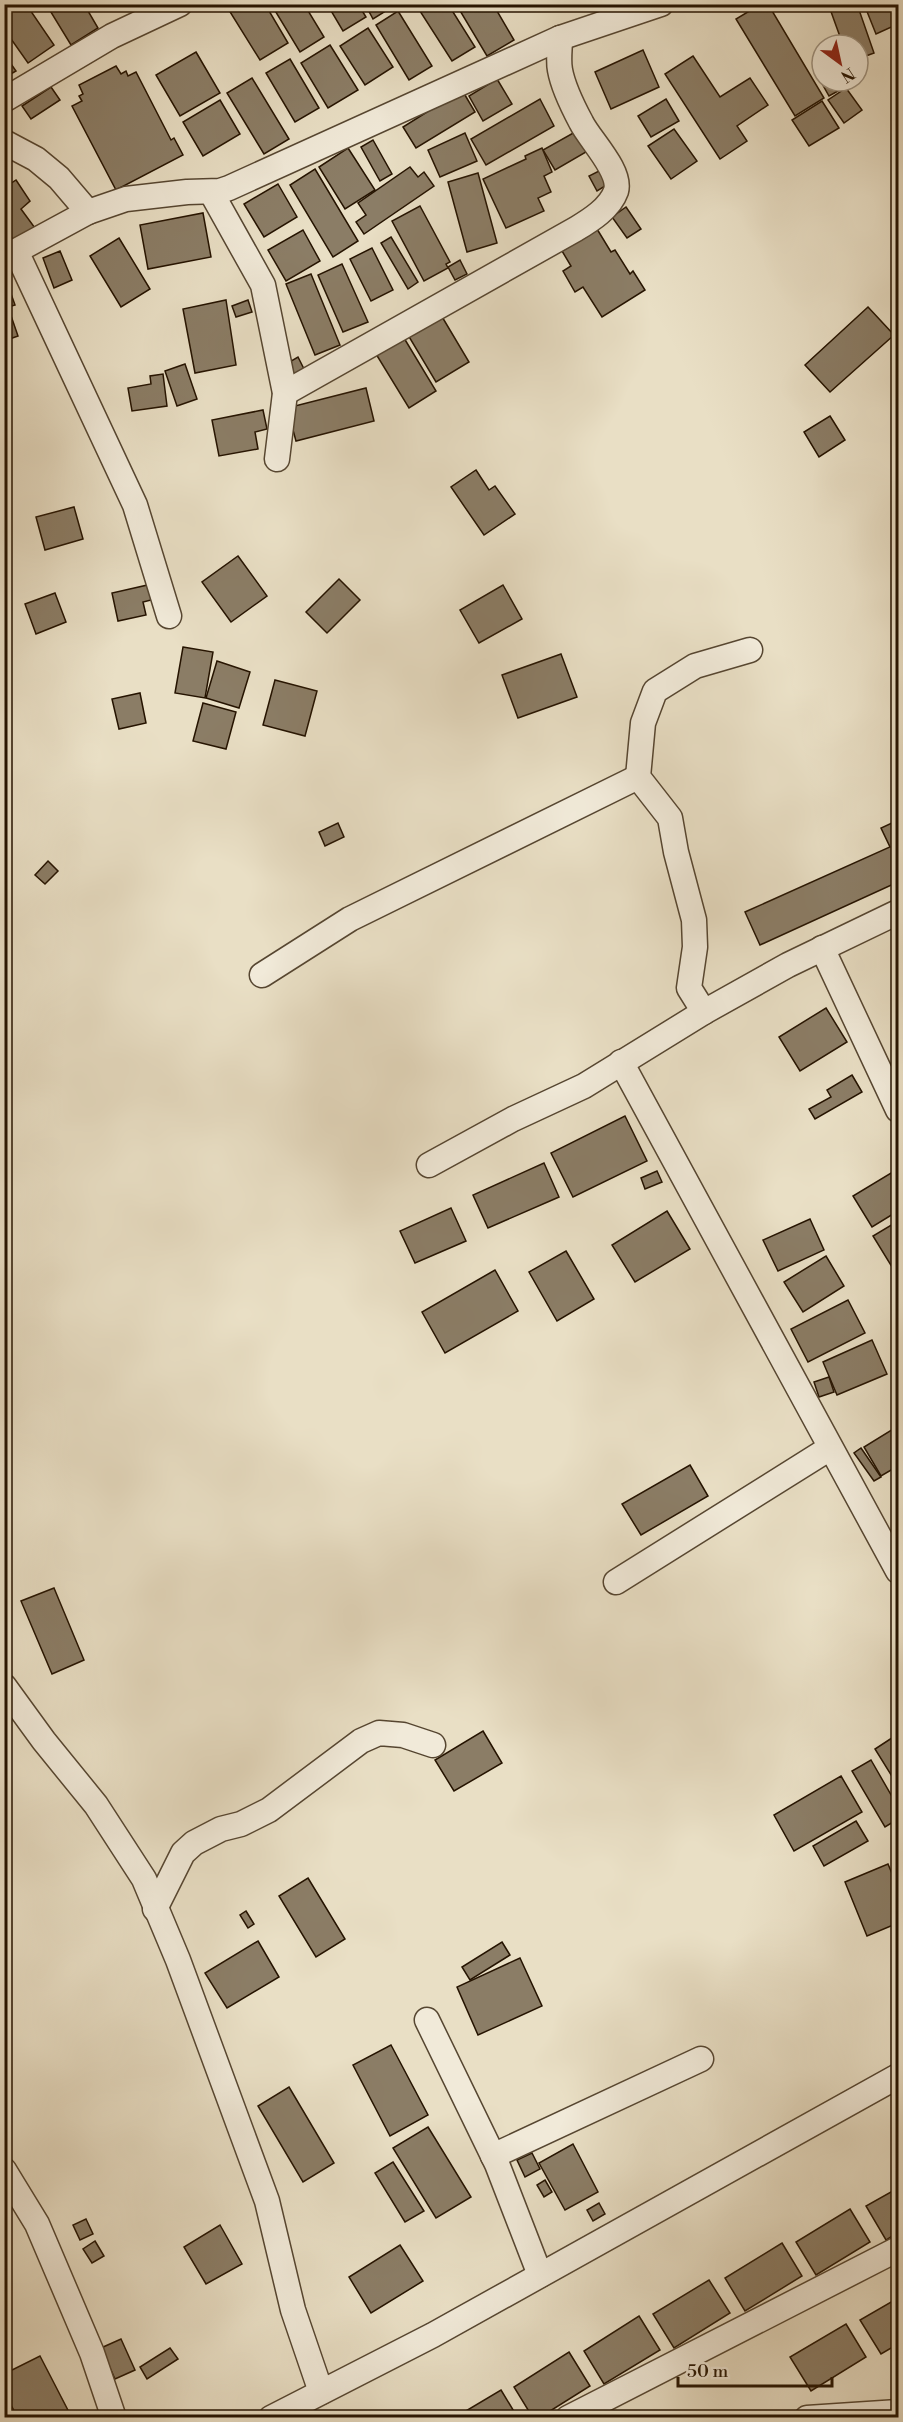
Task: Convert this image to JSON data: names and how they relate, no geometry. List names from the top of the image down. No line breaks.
{"scale_bar":"50 m","north":"bottom right"}
